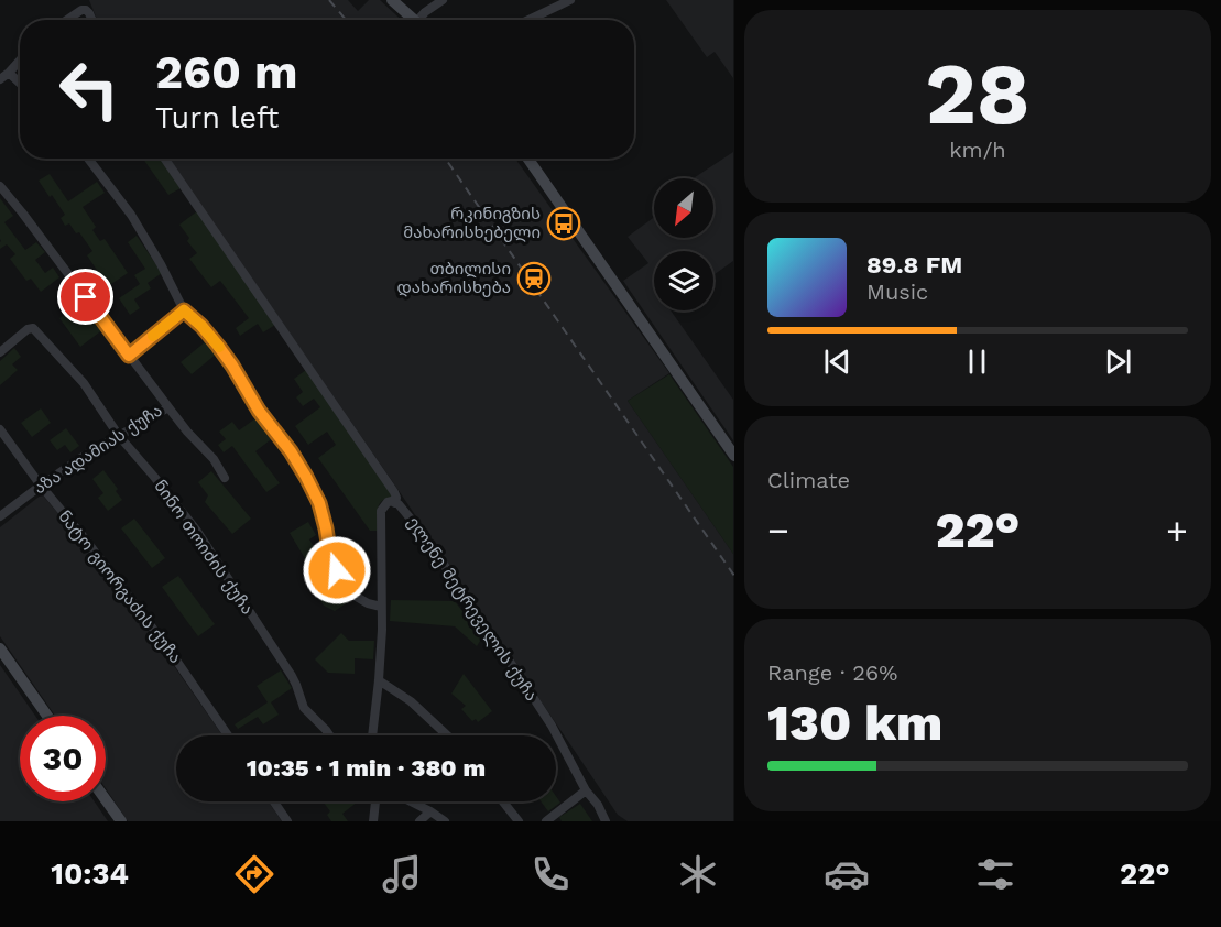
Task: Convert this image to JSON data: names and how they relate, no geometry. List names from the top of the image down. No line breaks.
{"streets":{"street":["აზა ადამიას ქუჩა","ნინო თოიძის ქუჩა","ნატო გიორგაძის ქუჩა","ელენე მეტრეველის ქუჩა"]},"crossings":[["აზა ადამიას ქუჩა","ნინო თოიძის ქუჩა"],["აზა ადამიას ქუჩა","ნატო გიორგაძის ქუჩა"]],"places":{"bus stop":["რკინიგზის მახარისხებელი"],"station":["თბილისი დახარისხება"]},"north":"bottom left","page":{"tile":[["28","km/h"],"Climate",["Range · 26%","130 km"]],"turn":["260 m","Turn left"],"song":["89.8 FM","Music"],"heat":["−","22°","+"],"limit":"30","trip":"10:35 · 1 min · 380 m","tabs":["10:34","22°"]}}
